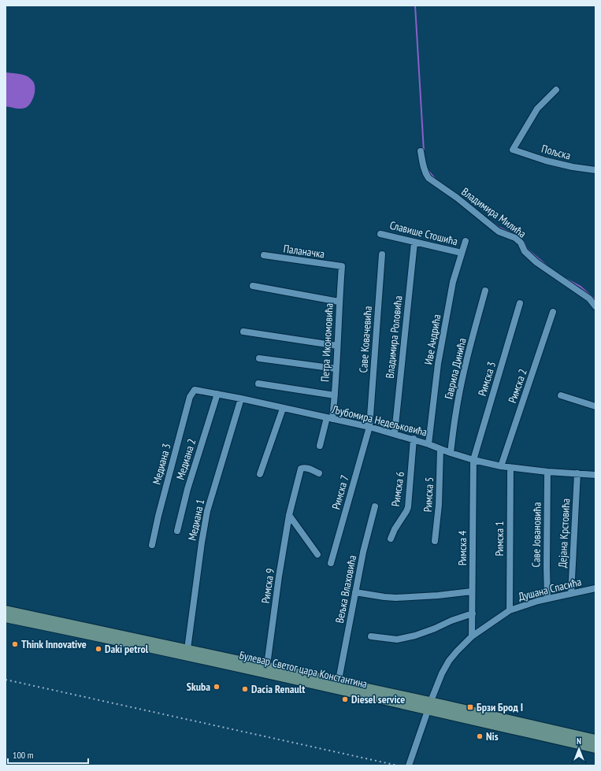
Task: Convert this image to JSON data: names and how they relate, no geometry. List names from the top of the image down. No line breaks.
{"streets":{"main road":["Булевар Светог цара Константина"],"street":["Пољска","Владимира Милића","Славише Стошића","Паланачка","Владимира Роловића","Саве Ковачевића","Иве Андрића","Петра Икономовића","Гаврила Динића","Римска 3","Римска 2","Љубомира Недељковића","Медиана 2","Медиана 3","Римска 6","Римска 7","Римска 5","Медиана 1","Дејана Крстовића","Саве Јовановића","Римска 1","Римска 4","Римска 9","Вељка Влаховића","Душана Спасића"]},"crossings":[["Славише Стошића","Владимира Роловића"],["Славише Стошића","Иве Андрића"],["Паланачка","Петра Икономовића"],["Владимира Роловића","Љубомира Недељковића"],["Саве Ковачевића","Љубомира Недељковића"],["Саве Ковачевића","Римска 7"],["Иве Андрића","Љубомира Недељковића"],["Петра Икономовића","Љубомира Недељковића"],["Гаврила Динића","Љубомира Недељковића"],["Римска 3","Љубомира Недељковића"],["Римска 3","Римска 4"],["Римска 2","Љубомира Недељковића"],["Љубомира Недељковића","Медиана 2"],["Љубомира Недељковића","Медиана 3"],["Љубомира Недељковића","Римска 6"],["Љубомира Недељковића","Римска 7"],["Љубомира Недељковића","Римска 5"],["Љубомира Недељковића","Медиана 1"],["Љубомира Недељковића","Дејана Крстовића"],["Љубомира Недељковића","Саве Јовановића"],["Љубомира Недељковића","Римска 1"],["Љубомира Недељковића","Римска 4"],["Медиана 1","Булевар Светог цара Константина"],["Дејана Крстовића","Душана Спасића"],["Саве Јовановића","Душана Спасића"],["Римска 1","Душана Спасића"],["Римска 4","Душана Спасића"],["Душана Спасића","Булевар Светог цара Константина"]],"places":{"other":["Think Innovative","Daki petrol","Skuba","Dacia Renault","Diesel service","Nis"],"transit":["Брзи Брод I"]},"scale_bar":"100 m","north":"top"}
